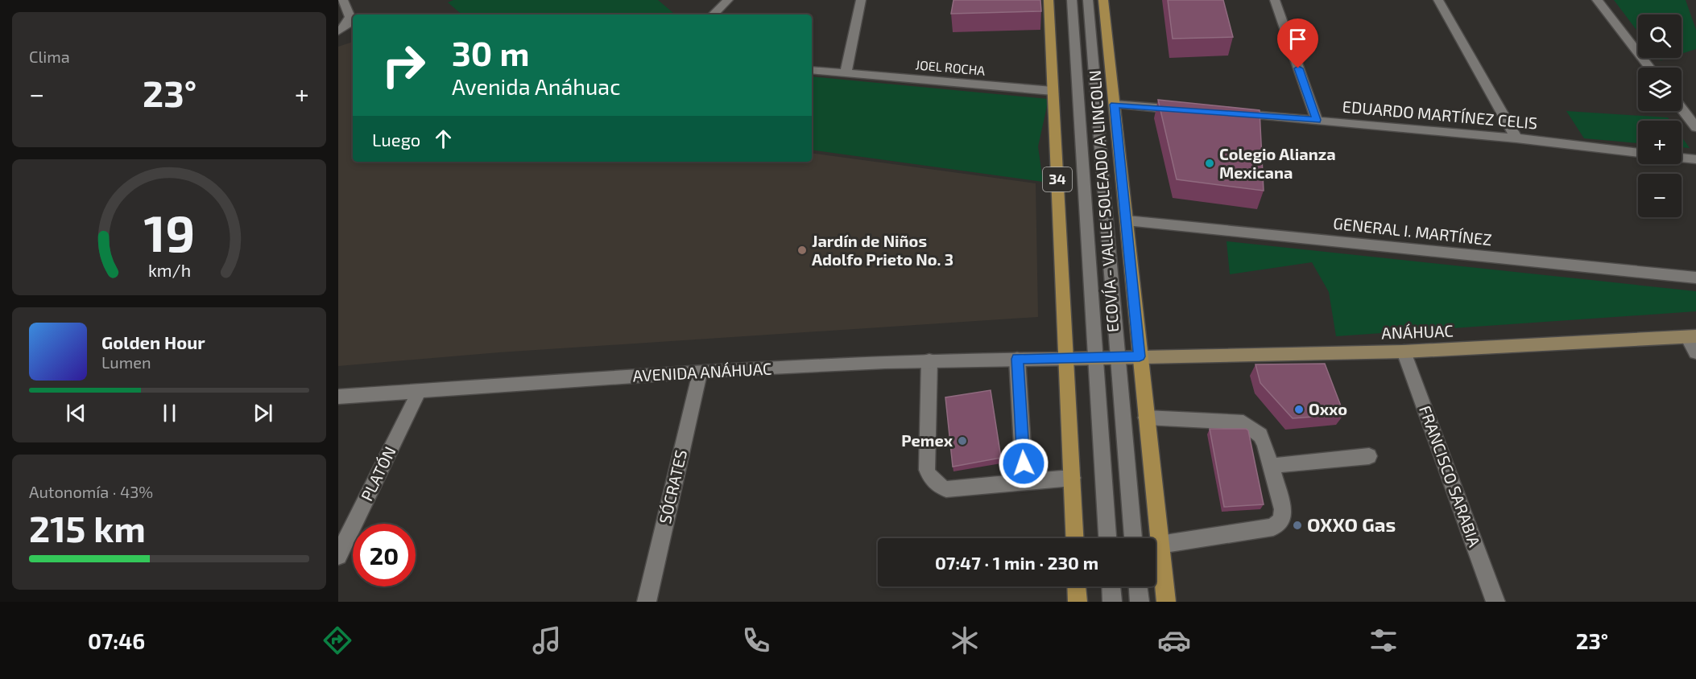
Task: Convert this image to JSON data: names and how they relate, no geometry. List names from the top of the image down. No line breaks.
{"streets":{"main road":["34"],"street":["JOEL ROCHA","EDUARDO MARTÍNEZ CELIS","ECOVÍA - VALLE SOLEADO A LINCOLN","GENERAL I. MARTÍNEZ","ANÁHUAC","AVENIDA ANÁHUAC","PLATÓN","FRANCISCO SARABIA","SÓCRATES"]},"crossings":[["JOEL ROCHA","34"],["34","ANÁHUAC"],["34","AVENIDA ANÁHUAC"],["ECOVÍA - VALLE SOLEADO A LINCOLN","ANÁHUAC"],["ANÁHUAC","AVENIDA ANÁHUAC"],["ANÁHUAC","FRANCISCO SARABIA"],["AVENIDA ANÁHUAC","PLATÓN"],["AVENIDA ANÁHUAC","SÓCRATES"]],"places":["Colegio Alianza Mexicana","Jardín de Niños Adolfo Prieto No. 3","Oxxo","Pemex","OXXO Gas"],"page":{"tile":["Clima",["Autonomía · 43%","215 km"]],"map_buttons":["+","−"],"turn":["30 m","Avenida Anáhuac"],"heat":["−","23°","+"],"then":"Luego","song":["Golden Hour","Lumen"],"limit":"20","trip":"07:47 · 1 min · 230 m","tabs":["07:46","23°"],"gauge":["19","km/h"]}}
